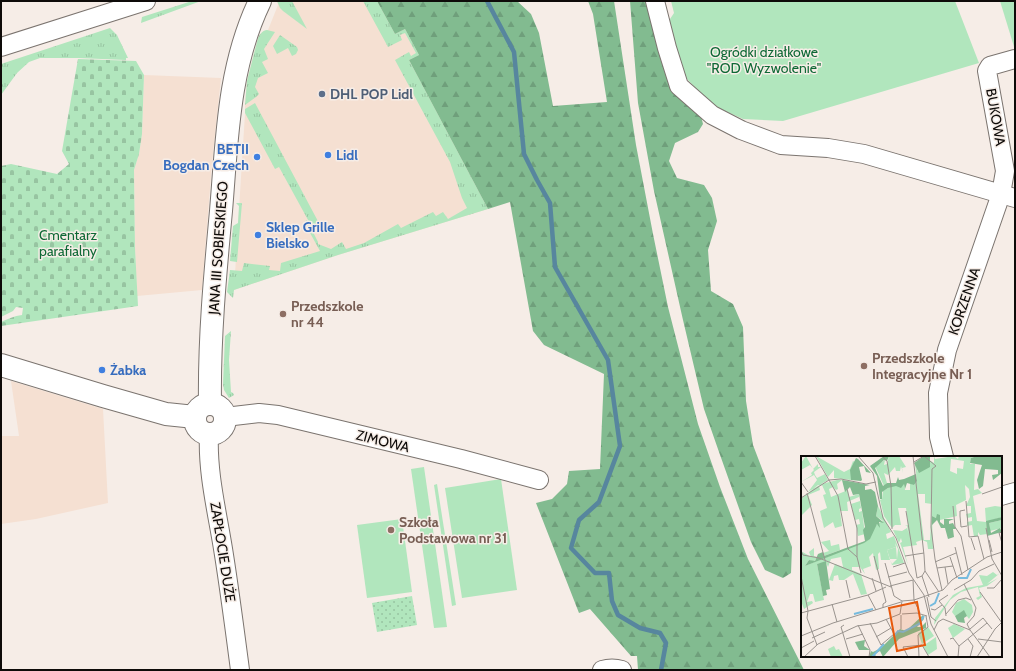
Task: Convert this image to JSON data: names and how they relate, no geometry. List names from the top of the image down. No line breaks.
{"streets":{"street":["BUKOWA","JANA III SOBIESKIEGO","KORZENNA","ZIMOWA","ZAPŁOCIE DUŻE"]},"crossings":[["BUKOWA","KORZENNA"],["JANA III SOBIESKIEGO","ZIMOWA"]],"parks":["Ogródki działkowe \"ROD Wyzwolenie\"","Cmentarz parafialny"],"places":["DHL POP Lidl","Lidl","BETII Bogdan Czech","Sklep Grille Bielsko","Przedszkole nr 44","Przedszkole Integracyjne Nr 1","Żabka","Szkoła Podstawowa nr 31"]}
